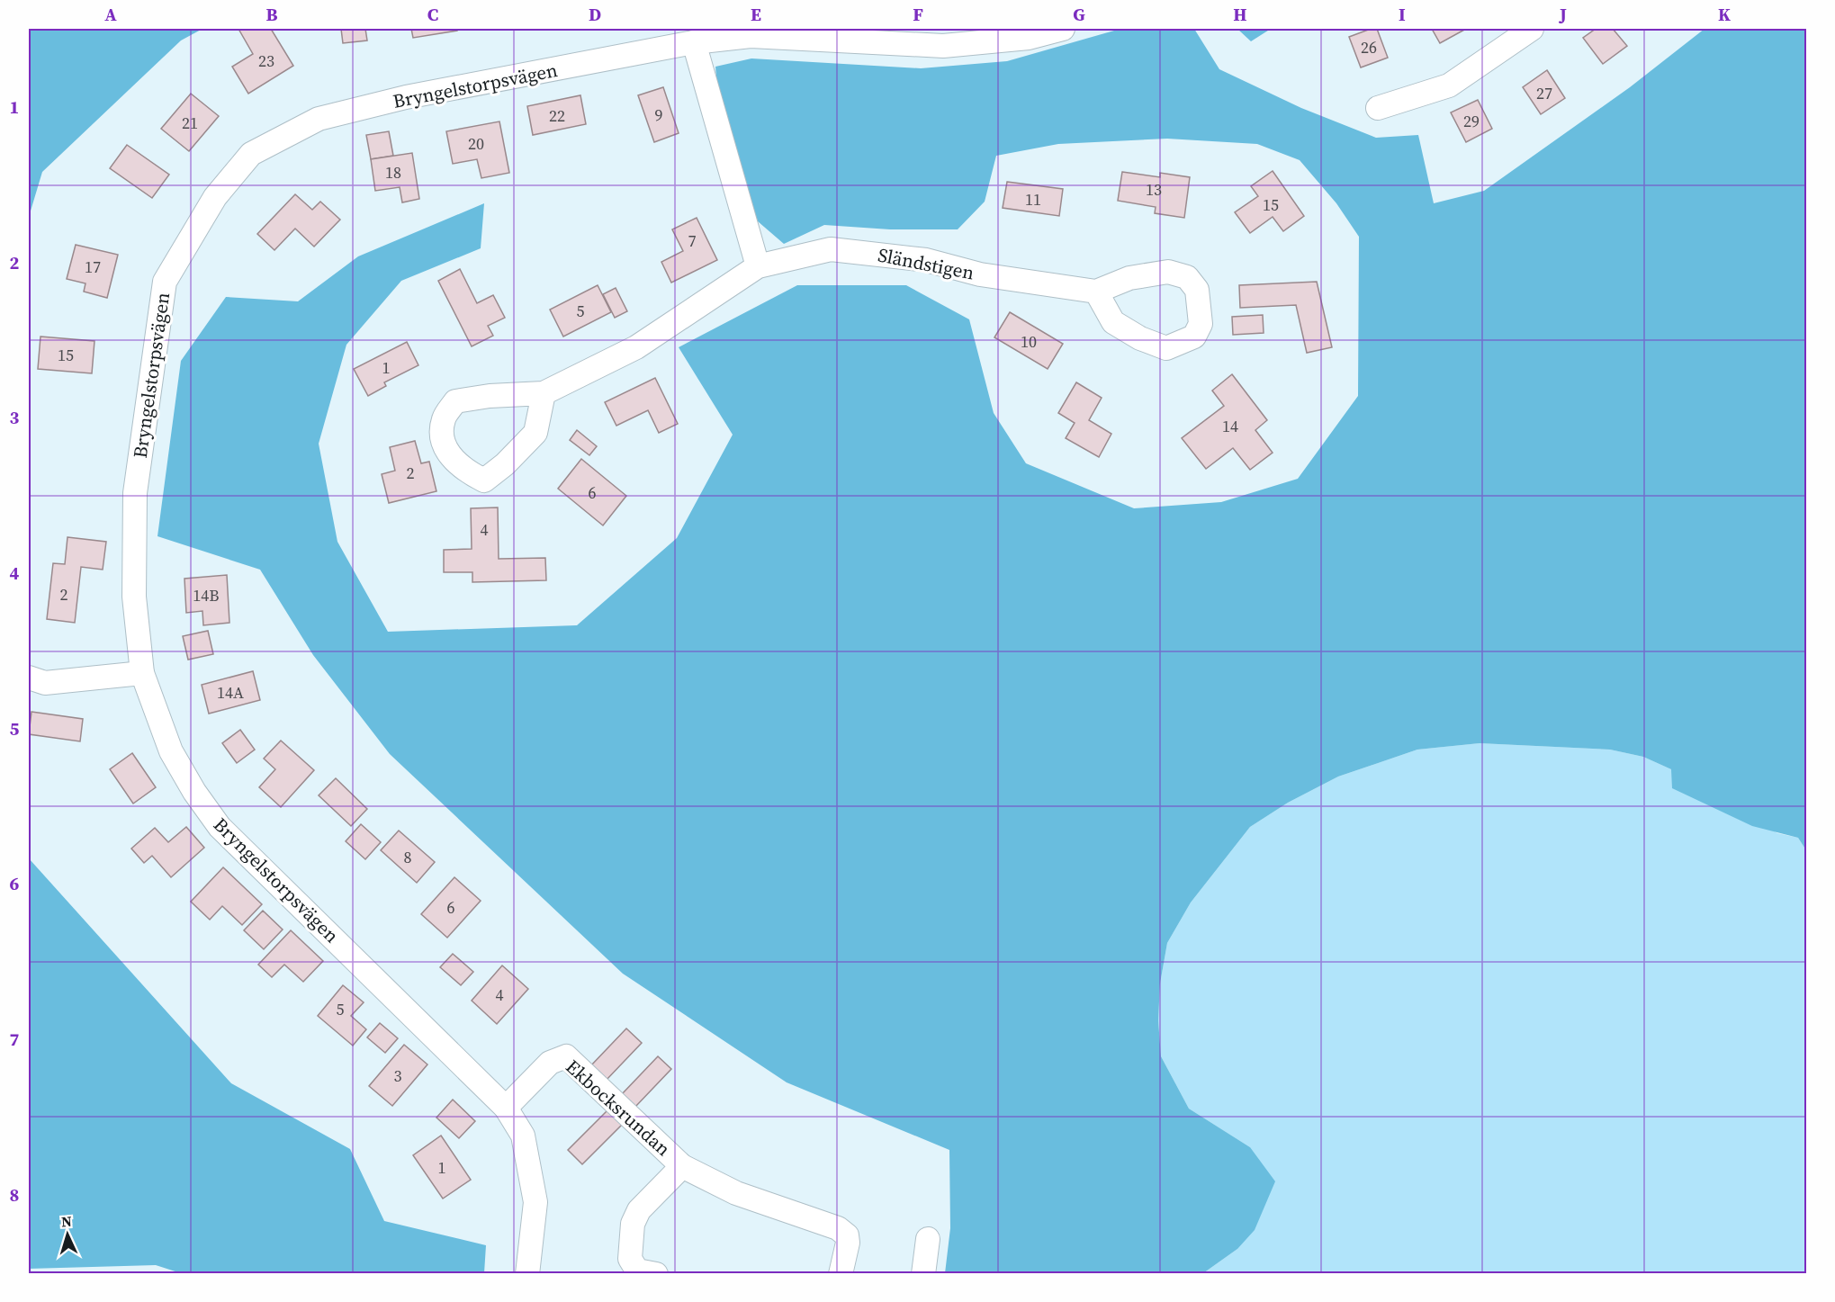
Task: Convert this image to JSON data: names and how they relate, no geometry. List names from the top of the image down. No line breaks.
{"streets":{"street":["Bryngelstorpsvägen","Sländstigen","Ekbocksrundan"]},"crossings":[["Bryngelstorpsvägen","Ekbocksrundan"]],"house_numbers":["26","23","27","9","22","29","21","20","18","13","11","15","7","17","5","10","15","1","14","2","6","4","2","14B","14A","8","6","4","5","3","1"],"north":"top","grid":{"columns":["A","B","C","D","E","F","G","H","I","J","K"],"rows":["1","2","3","4","5","6","7","8"]}}
